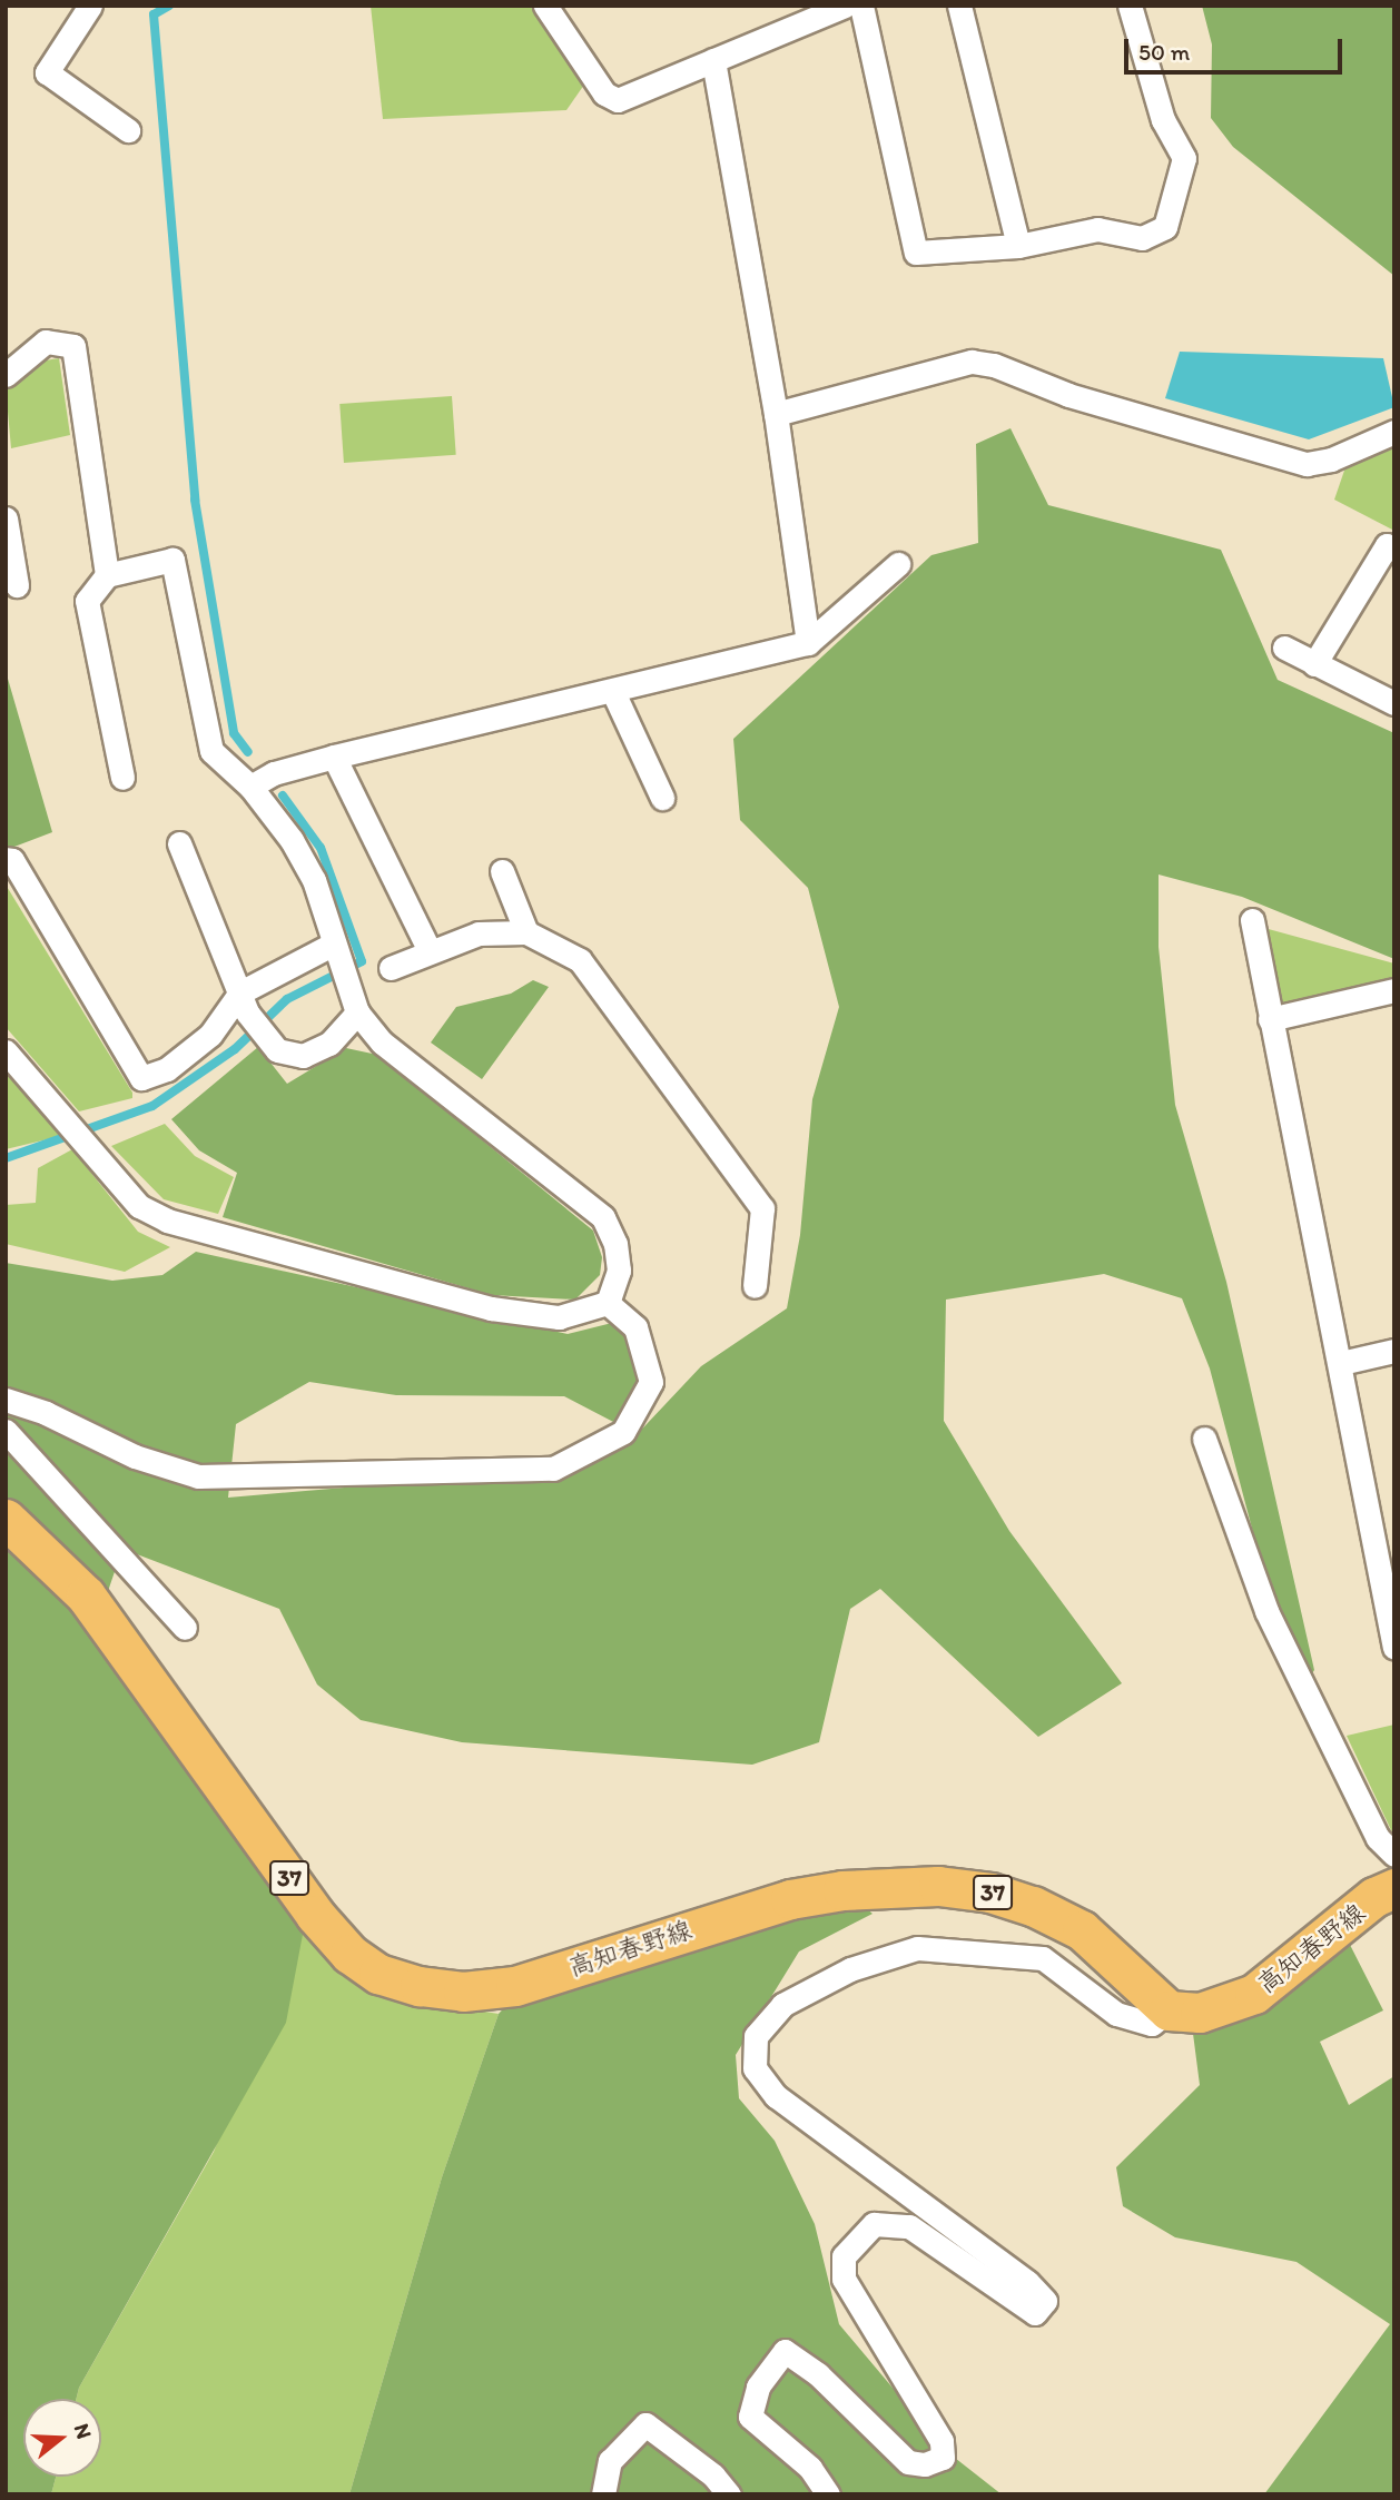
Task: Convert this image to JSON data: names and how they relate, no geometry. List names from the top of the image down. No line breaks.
{"streets":{"main road":["37","高知春野線"]},"scale_bar":"50 m","north":"right"}
